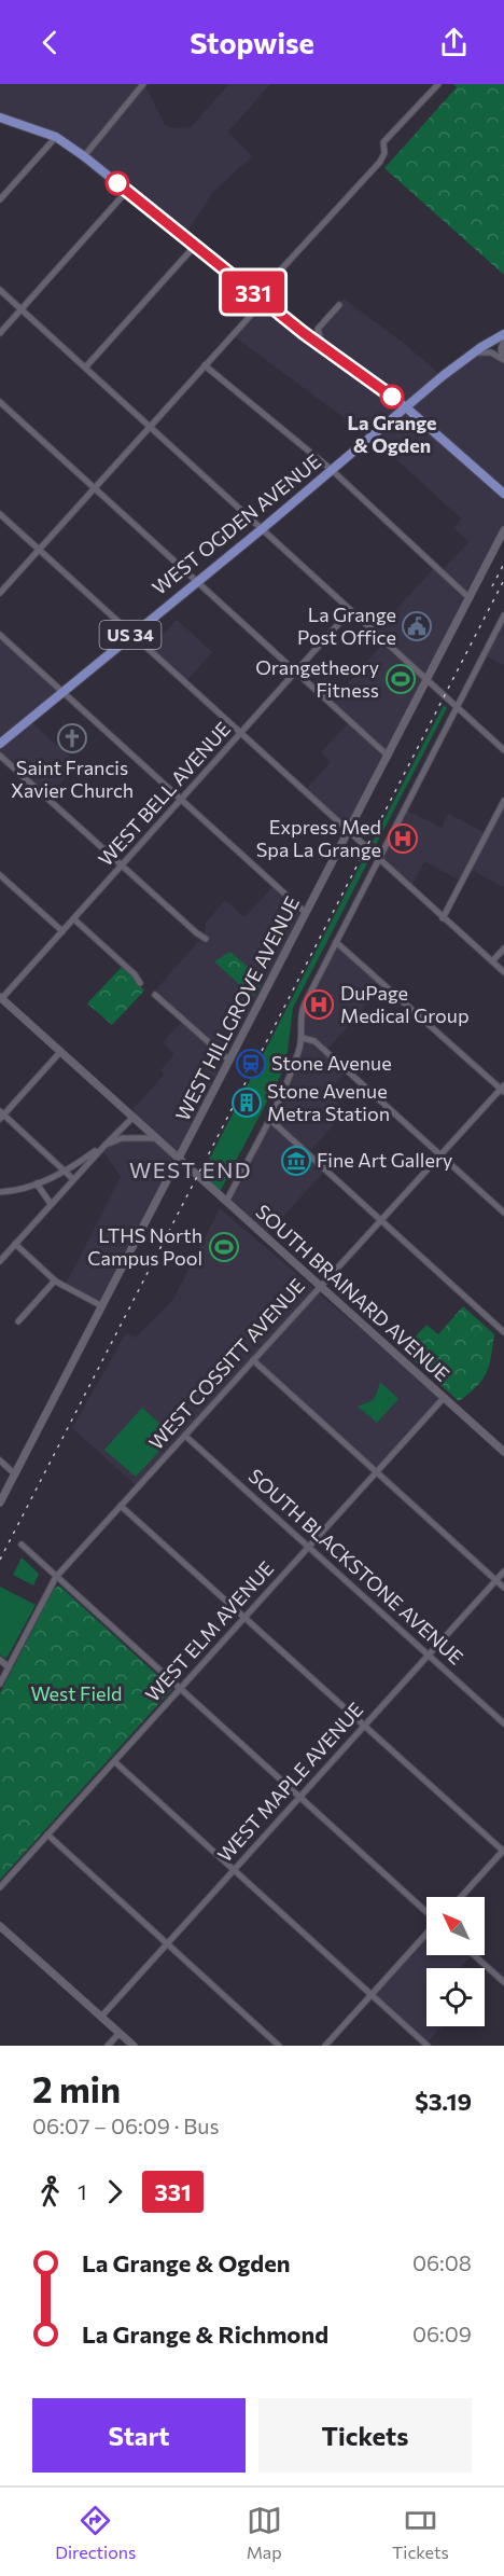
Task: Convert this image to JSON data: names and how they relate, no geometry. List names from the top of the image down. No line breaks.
{"streets":{"main road":["WEST OGDEN AVENUE","US 34"],"street":["WEST BELL AVENUE","WEST HILLGROVE AVENUE","SOUTH BRAINARD AVENUE","WEST COSSITT AVENUE","SOUTH BLACKSTONE AVENUE","WEST ELM AVENUE","WEST MAPLE AVENUE"]},"crossings":[["WEST OGDEN AVENUE","US 34"],["WEST BELL AVENUE","SOUTH BRAINARD AVENUE"],["WEST HILLGROVE AVENUE","SOUTH BRAINARD AVENUE"],["SOUTH BRAINARD AVENUE","WEST COSSITT AVENUE"],["SOUTH BRAINARD AVENUE","WEST ELM AVENUE"],["WEST COSSITT AVENUE","SOUTH BLACKSTONE AVENUE"],["SOUTH BLACKSTONE AVENUE","WEST ELM AVENUE"],["SOUTH BLACKSTONE AVENUE","WEST MAPLE AVENUE"]],"districts":["WEST END"],"parks":["West Field"],"places":{"other":["La Grange & Ogden"],"public building":["La Grange Post Office"],"sports":["Orangetheory Fitness","LTHS North Campus Pool"],"church":["Saint Francis Xavier Church"],"hospital":["Express Med Spa La Grange","DuPage Medical Group"],"station":["Stone Avenue"],"building":["Stone Avenue Metra Station"],"museum":["Fine Art Gallery"]},"lines":["bus line 331"],"north":"top left","page":{"header":"Stopwise","on_map":"331","heading":["2 min","06:07 – 06:09 · Bus","$3.19"],"legs":["1","331"],"list":[{"name":"La Grange & Ogden","value":"06:08"},{"name":"La Grange & Richmond","value":"06:09"}],"buttons":["Start","Tickets"],"tabs":["Directions","Map","Tickets"]}}
